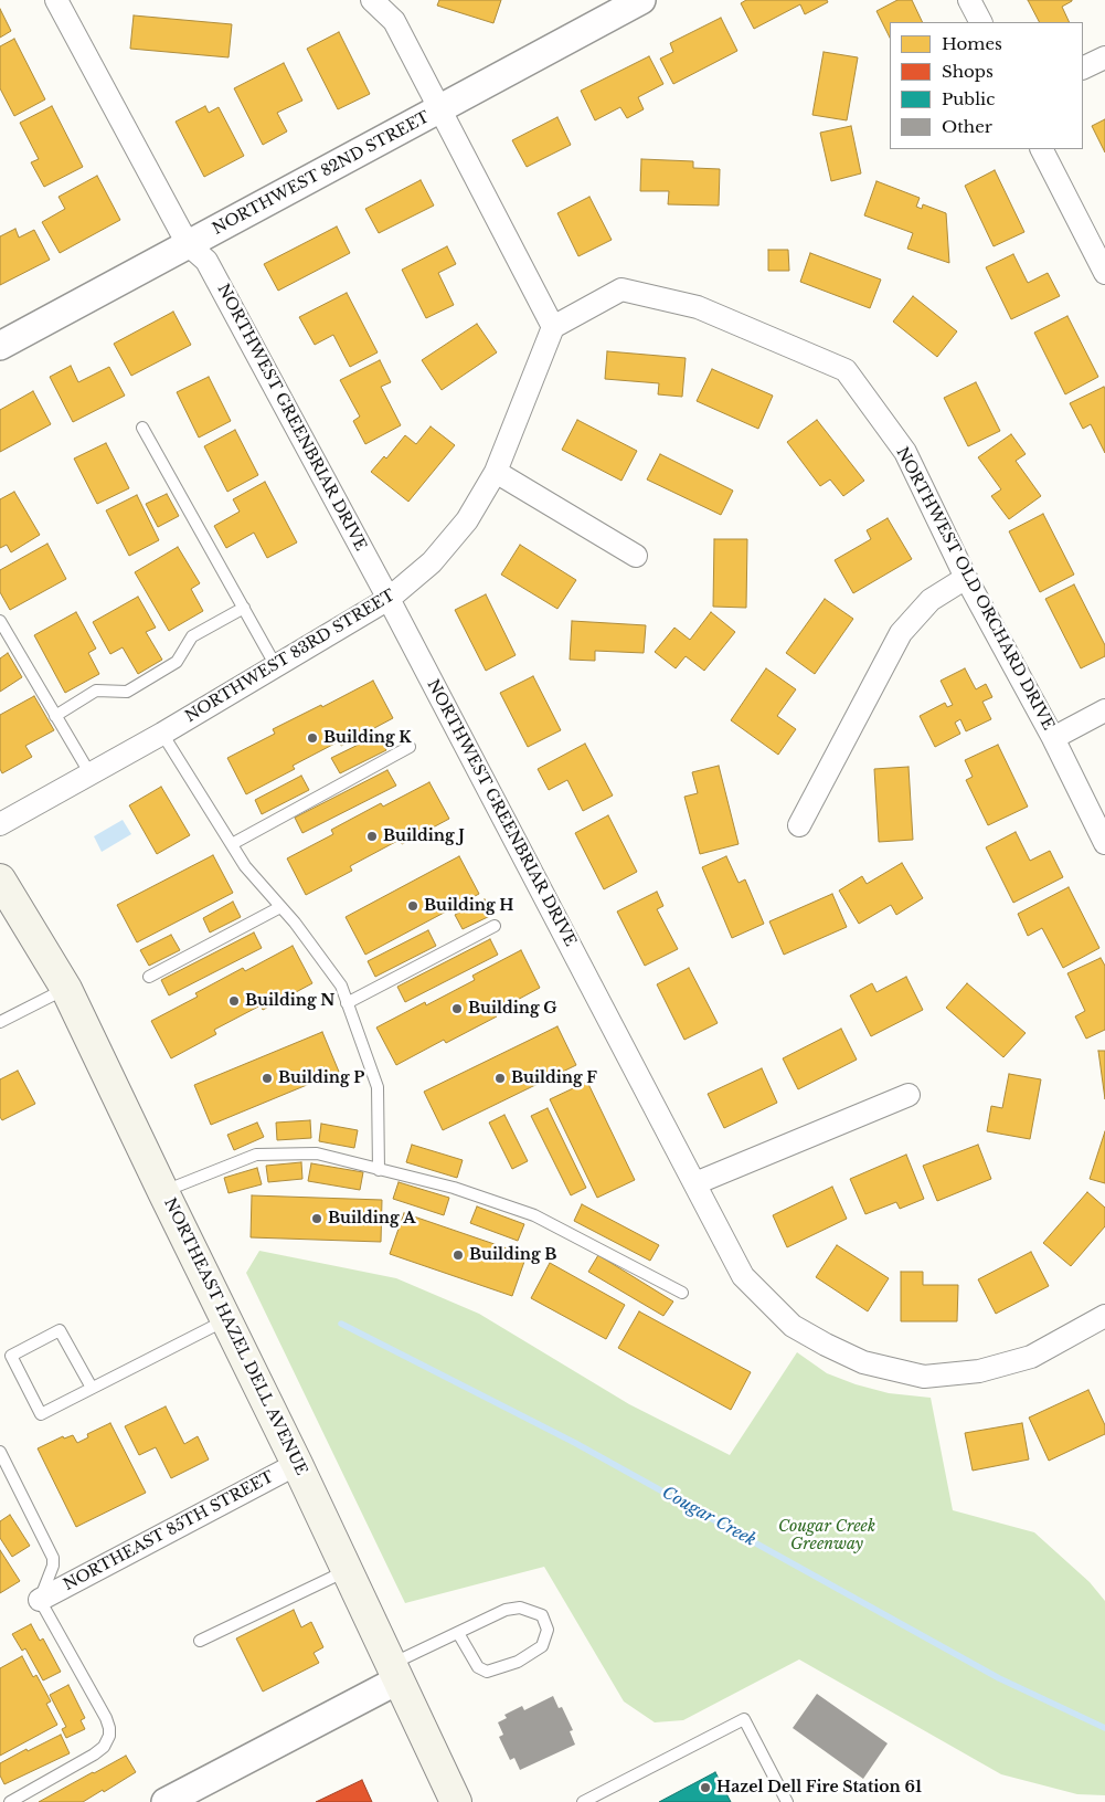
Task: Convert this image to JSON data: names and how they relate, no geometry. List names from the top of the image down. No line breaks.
{"streets":{"main road":["NORTHEAST HAZEL DELL AVENUE"],"street":["NORTHWEST 82ND STREET","NORTHWEST GREENBRIAR DRIVE","NORTHWEST OLD ORCHARD DRIVE","NORTHWEST 83RD STREET","NORTHEAST 85TH STREET"]},"crossings":[["NORTHWEST 82ND STREET","NORTHWEST GREENBRIAR DRIVE"],["NORTHWEST GREENBRIAR DRIVE","NORTHWEST 83RD STREET"],["NORTHWEST OLD ORCHARD DRIVE","NORTHWEST 83RD STREET"],["NORTHEAST HAZEL DELL AVENUE","NORTHEAST 85TH STREET"]],"water":["Cougar Creek"],"parks":["Cougar Creek Greenway"],"places":["Building K","Building J","Building H","Building N","Building G","Building P","Building F","Building A","Building B","Hazel Dell Fire Station 61"],"legend":["Homes","Shops","Public","Other"]}
